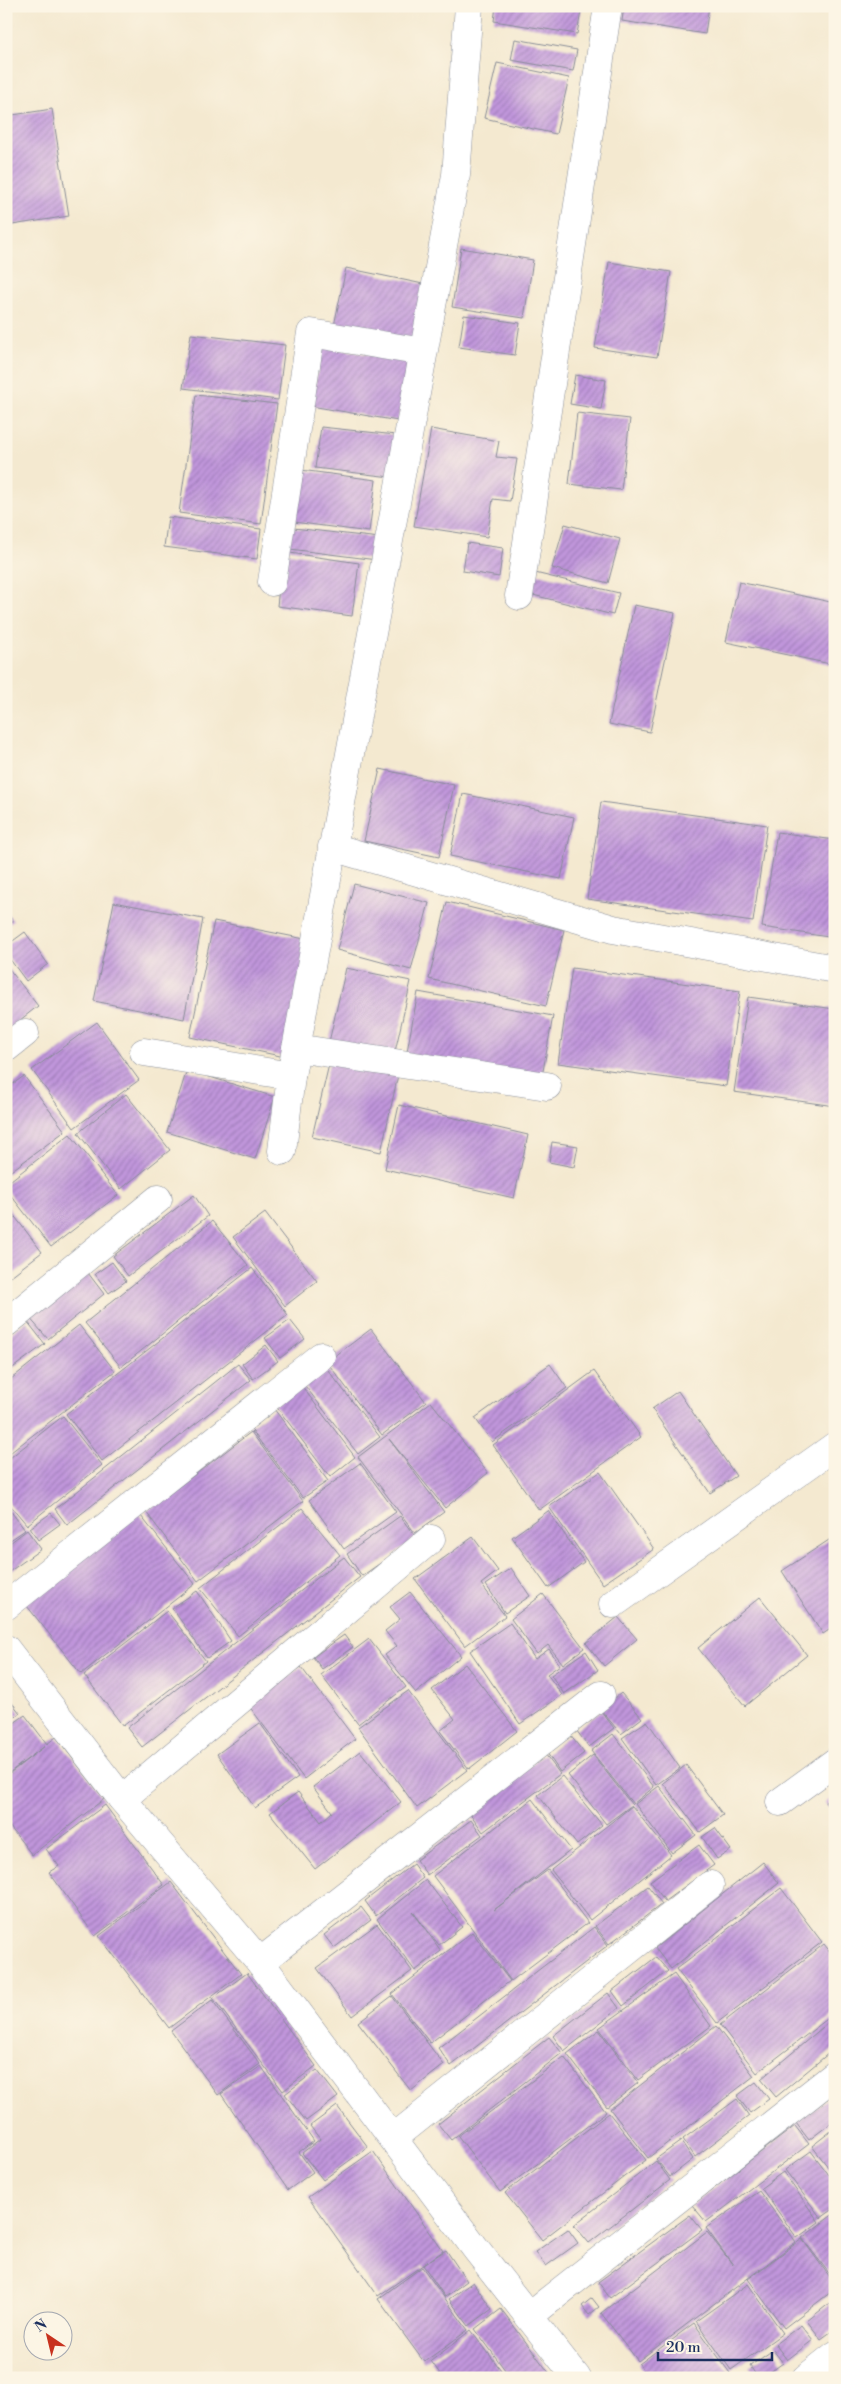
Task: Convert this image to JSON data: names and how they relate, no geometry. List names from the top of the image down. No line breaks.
{"scale_bar":"20 m","north":"top left"}
